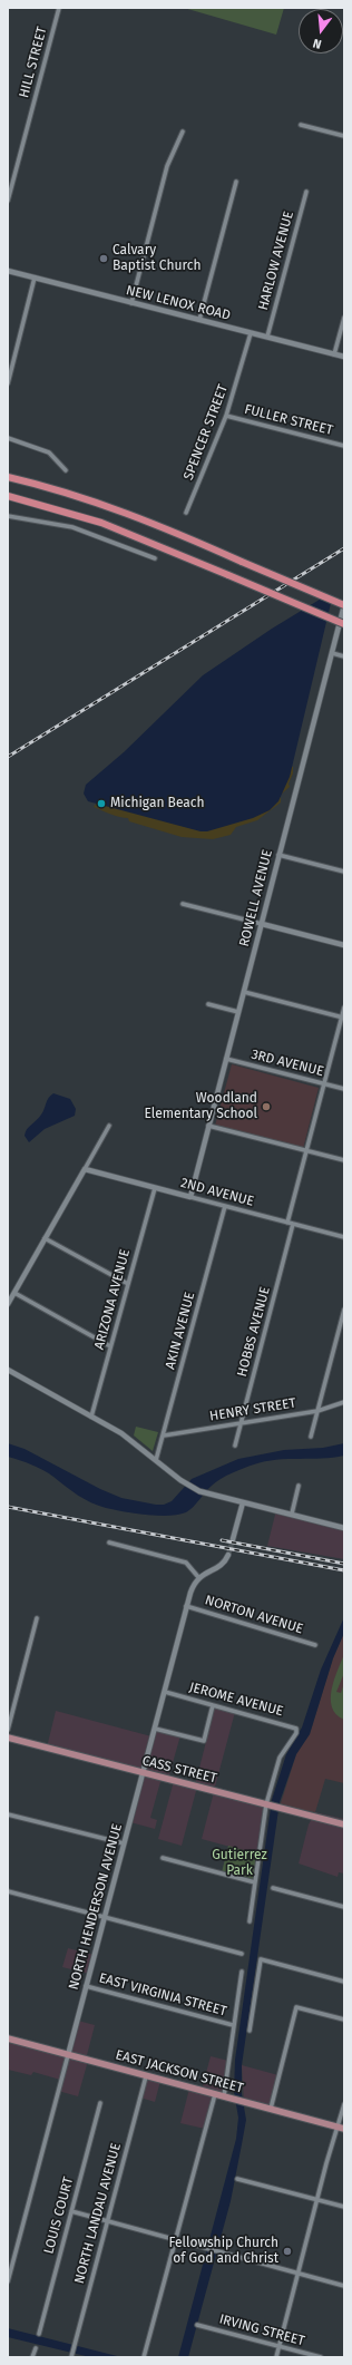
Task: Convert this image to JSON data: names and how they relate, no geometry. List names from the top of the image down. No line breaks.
{"streets":{"main road":["CASS STREET","EAST JACKSON STREET"],"street":["HILL STREET","HARLOW AVENUE","NEW LENOX ROAD","FULLER STREET","SPENCER STREET","ROWELL AVENUE","3RD AVENUE","2ND AVENUE","ARIZONA AVENUE","AKIN AVENUE","HOBBS AVENUE","HENRY STREET","NORTON AVENUE","JEROME AVENUE","NORTH HENDERSON AVENUE","EAST VIRGINIA STREET","NORTH LANDAU AVENUE","LOUIS COURT","IRVING STREET"]},"crossings":[["HARLOW AVENUE","NEW LENOX ROAD"],["NEW LENOX ROAD","SPENCER STREET"],["FULLER STREET","SPENCER STREET"],["ROWELL AVENUE","3RD AVENUE"],["ROWELL AVENUE","2ND AVENUE"],["2ND AVENUE","ARIZONA AVENUE"],["2ND AVENUE","AKIN AVENUE"],["2ND AVENUE","HOBBS AVENUE"],["AKIN AVENUE","HENRY STREET"],["HOBBS AVENUE","HENRY STREET"],["NORTON AVENUE","NORTH HENDERSON AVENUE"],["JEROME AVENUE","CASS STREET"],["JEROME AVENUE","NORTH HENDERSON AVENUE"],["CASS STREET","NORTH HENDERSON AVENUE"],["NORTH HENDERSON AVENUE","EAST VIRGINIA STREET"],["NORTH HENDERSON AVENUE","EAST JACKSON STREET"],["EAST JACKSON STREET","NORTH LANDAU AVENUE"]],"parks":["Gutierrez Park"],"places":["Calvary Baptist Church","Michigan Beach","Woodland Elementary School","Fellowship Church of God and Christ"],"north":"bottom"}
